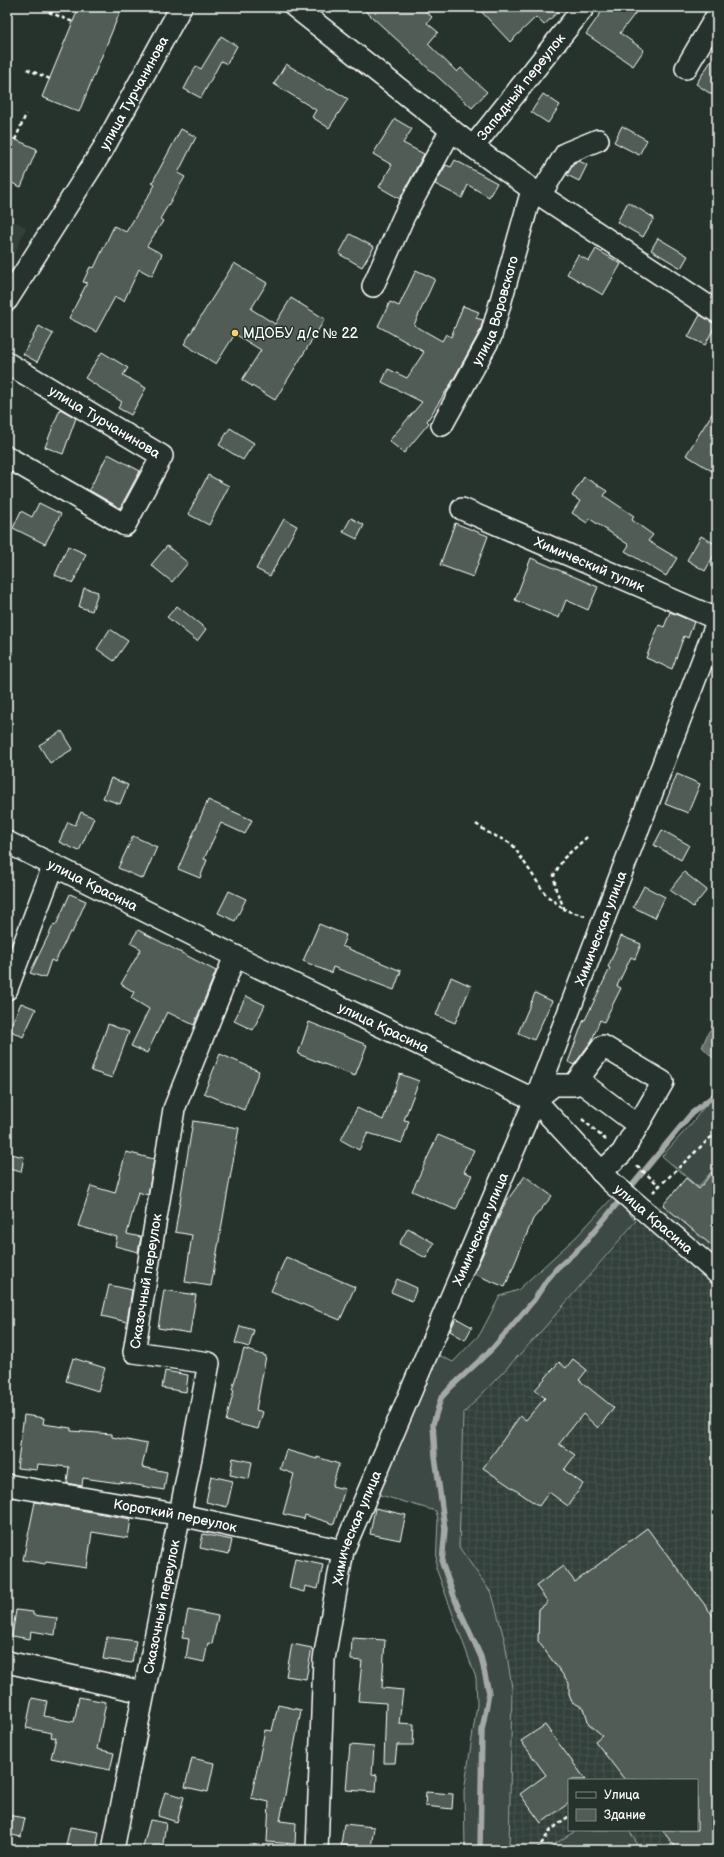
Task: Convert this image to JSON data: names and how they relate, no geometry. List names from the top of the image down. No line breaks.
{"streets":{"street":["Западный переулок","улица Турчанинова","улица Воровского","Химический тупик","улица Красина","Химическая улица","Сказочный переулок","Короткий переулок"]},"crossings":[["Химический тупик","Химическая улица"],["улица Красина","Химическая улица"],["улица Красина","Сказочный переулок"],["Химическая улица","Короткий переулок"],["Сказочный переулок","Короткий переулок"]],"places":["МДОБУ д/с № 22"],"legend":["Улица","Здание"]}
